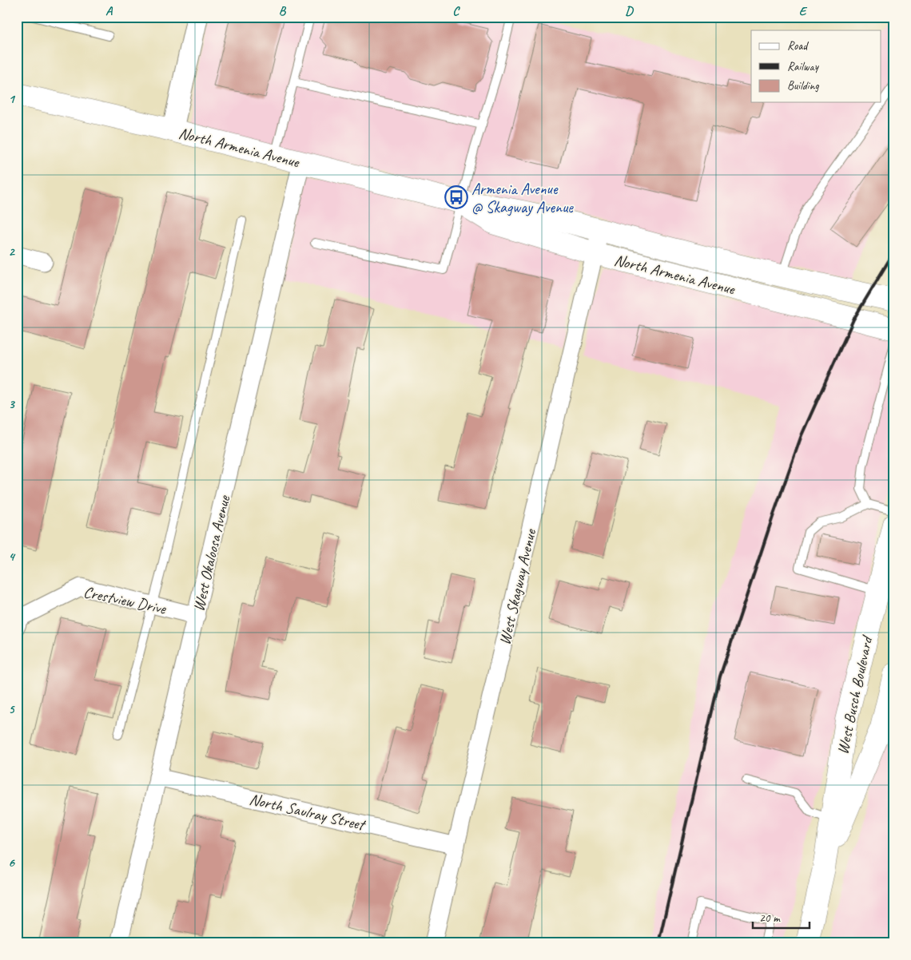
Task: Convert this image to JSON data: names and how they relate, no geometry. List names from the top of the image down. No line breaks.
{"streets":{"main road":["North Armenia Avenue","West Busch Boulevard"],"street":["West Okaloosa Avenue","West Skagway Avenue","Crestview Drive","North Saulray Street"]},"crossings":[["North Armenia Avenue","West Okaloosa Avenue"],["North Armenia Avenue","West Skagway Avenue"],["West Okaloosa Avenue","Crestview Drive"],["West Okaloosa Avenue","North Saulray Street"],["West Skagway Avenue","North Saulray Street"]],"places":{"bus stop":["Armenia Avenue @ Skagway Avenue"]},"legend":["Road","Railway","Building"],"scale_bar":"20 m","grid":{"columns":["A","B","C","D","E"],"rows":["1","2","3","4","5","6"]}}
